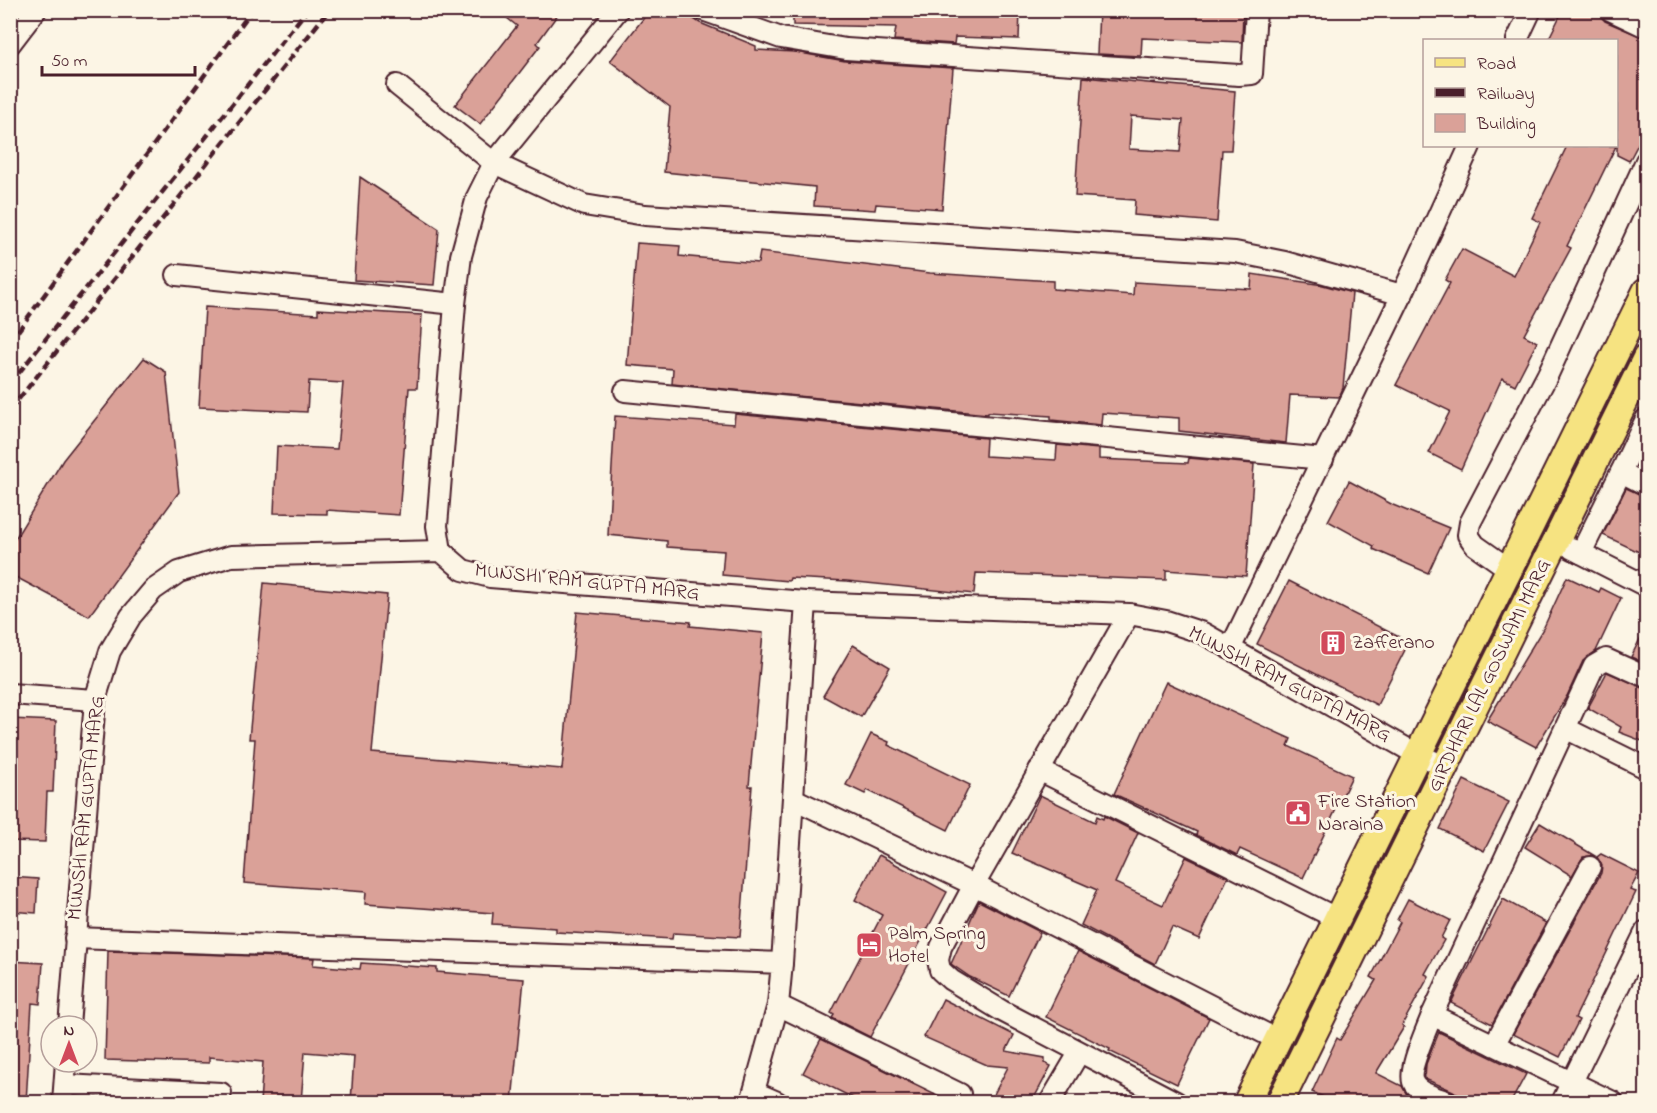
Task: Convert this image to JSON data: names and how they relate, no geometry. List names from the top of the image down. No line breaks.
{"streets":{"main road":["GIRDHARI LAL GOSWAMI MARG"],"street":["MUNSHI RAM GUPTA MARG"]},"crossings":[["MUNSHI RAM GUPTA MARG","GIRDHARI LAL GOSWAMI MARG"]],"places":{"building":["Zafferano"],"public building":["Fire Station Naraina"],"hotel":["Palm Spring Hotel"]},"legend":["Road","Railway","Building"],"scale_bar":"50 m","north":"top"}
